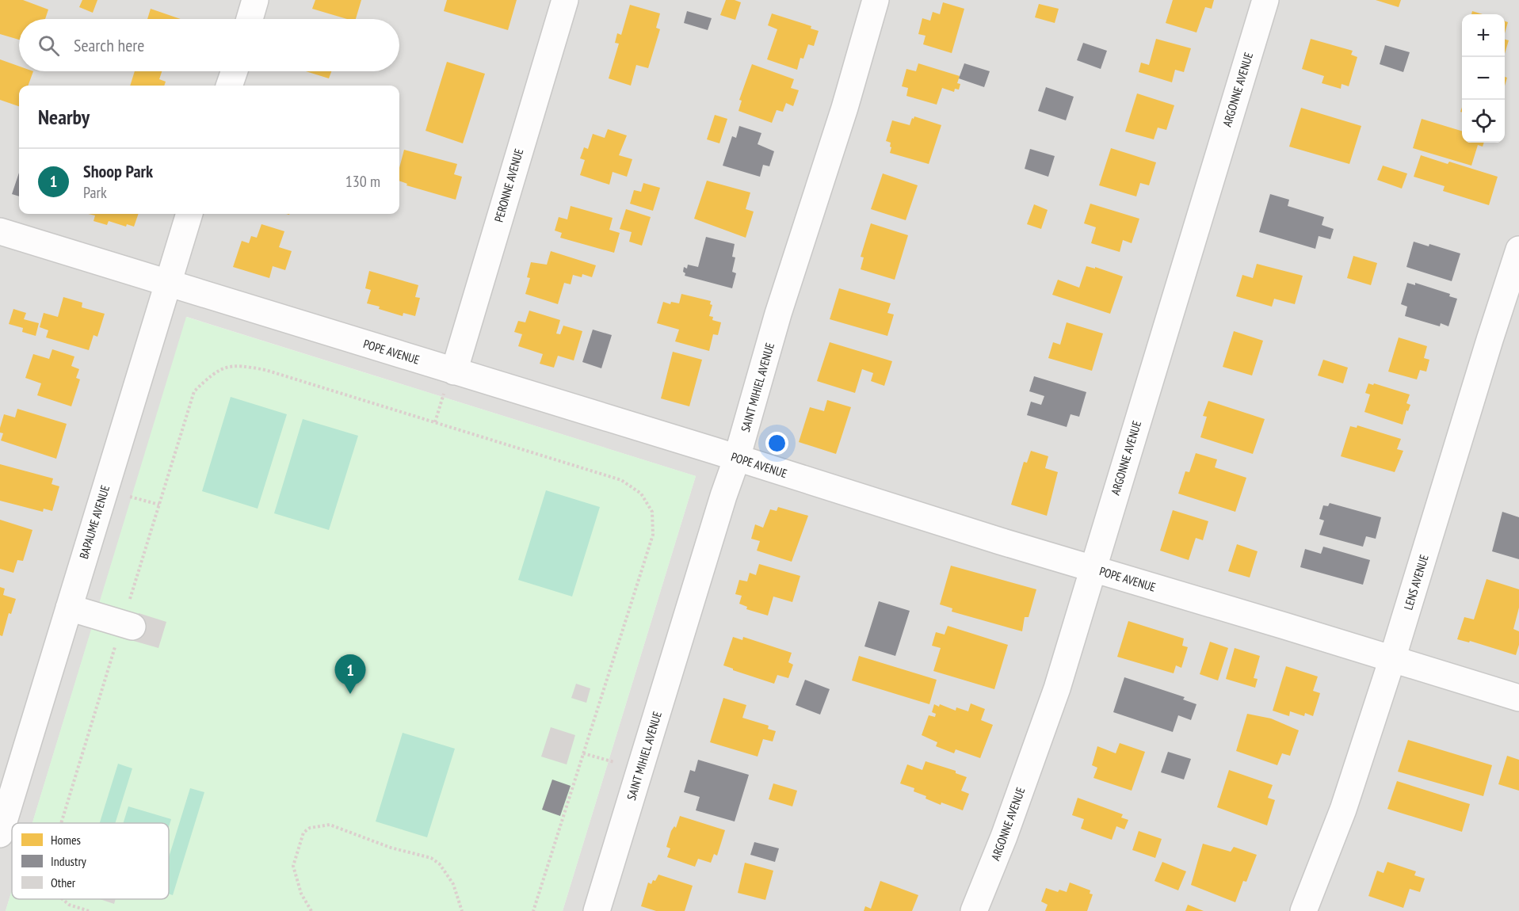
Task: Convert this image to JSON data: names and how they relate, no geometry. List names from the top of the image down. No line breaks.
{"streets":{"street":["ARGONNE AVENUE","PERONNE AVENUE","POPE AVENUE","SAINT MIHIEL AVENUE","BAPAUME AVENUE","LENS AVENUE"]},"crossings":[["ARGONNE AVENUE","POPE AVENUE"],["PERONNE AVENUE","POPE AVENUE"],["POPE AVENUE","SAINT MIHIEL AVENUE"],["POPE AVENUE","BAPAUME AVENUE"],["POPE AVENUE","LENS AVENUE"]],"legend":["Homes","Industry","Other"],"page":{"map_buttons":["+","−"],"search":"Search here","heading":"Nearby","list":[{"mark":"1","name":"Shoop Park","note":"Park","value":"130 m"}],"pins":"1"}}
